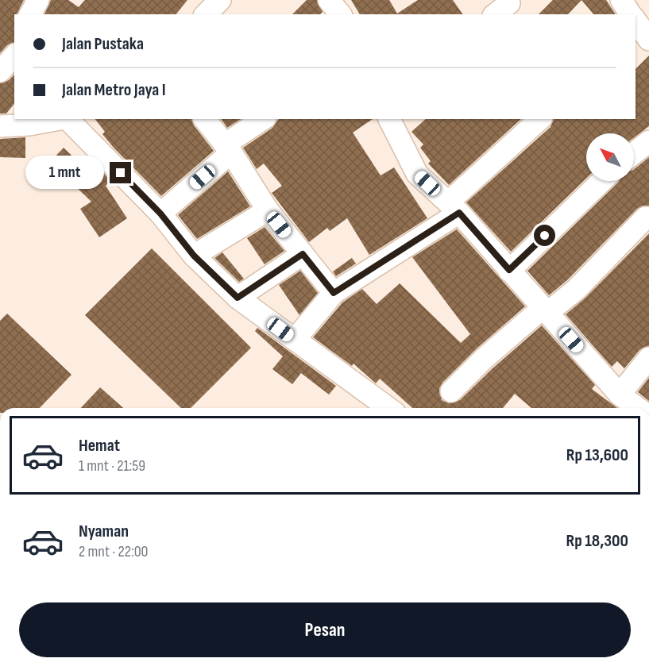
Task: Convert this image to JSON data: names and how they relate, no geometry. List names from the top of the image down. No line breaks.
{"north":"top left","page":{"banner":["Jalan Pustaka","Jalan Metro Jaya I"],"bubble":"1 mnt","list":[{"name":"Hemat","note":"1 mnt · 21:59","value":"Rp 13,600"},{"name":"Nyaman","note":"2 mnt · 22:00","value":"Rp 18,300"}],"buttons":"Pesan"}}
